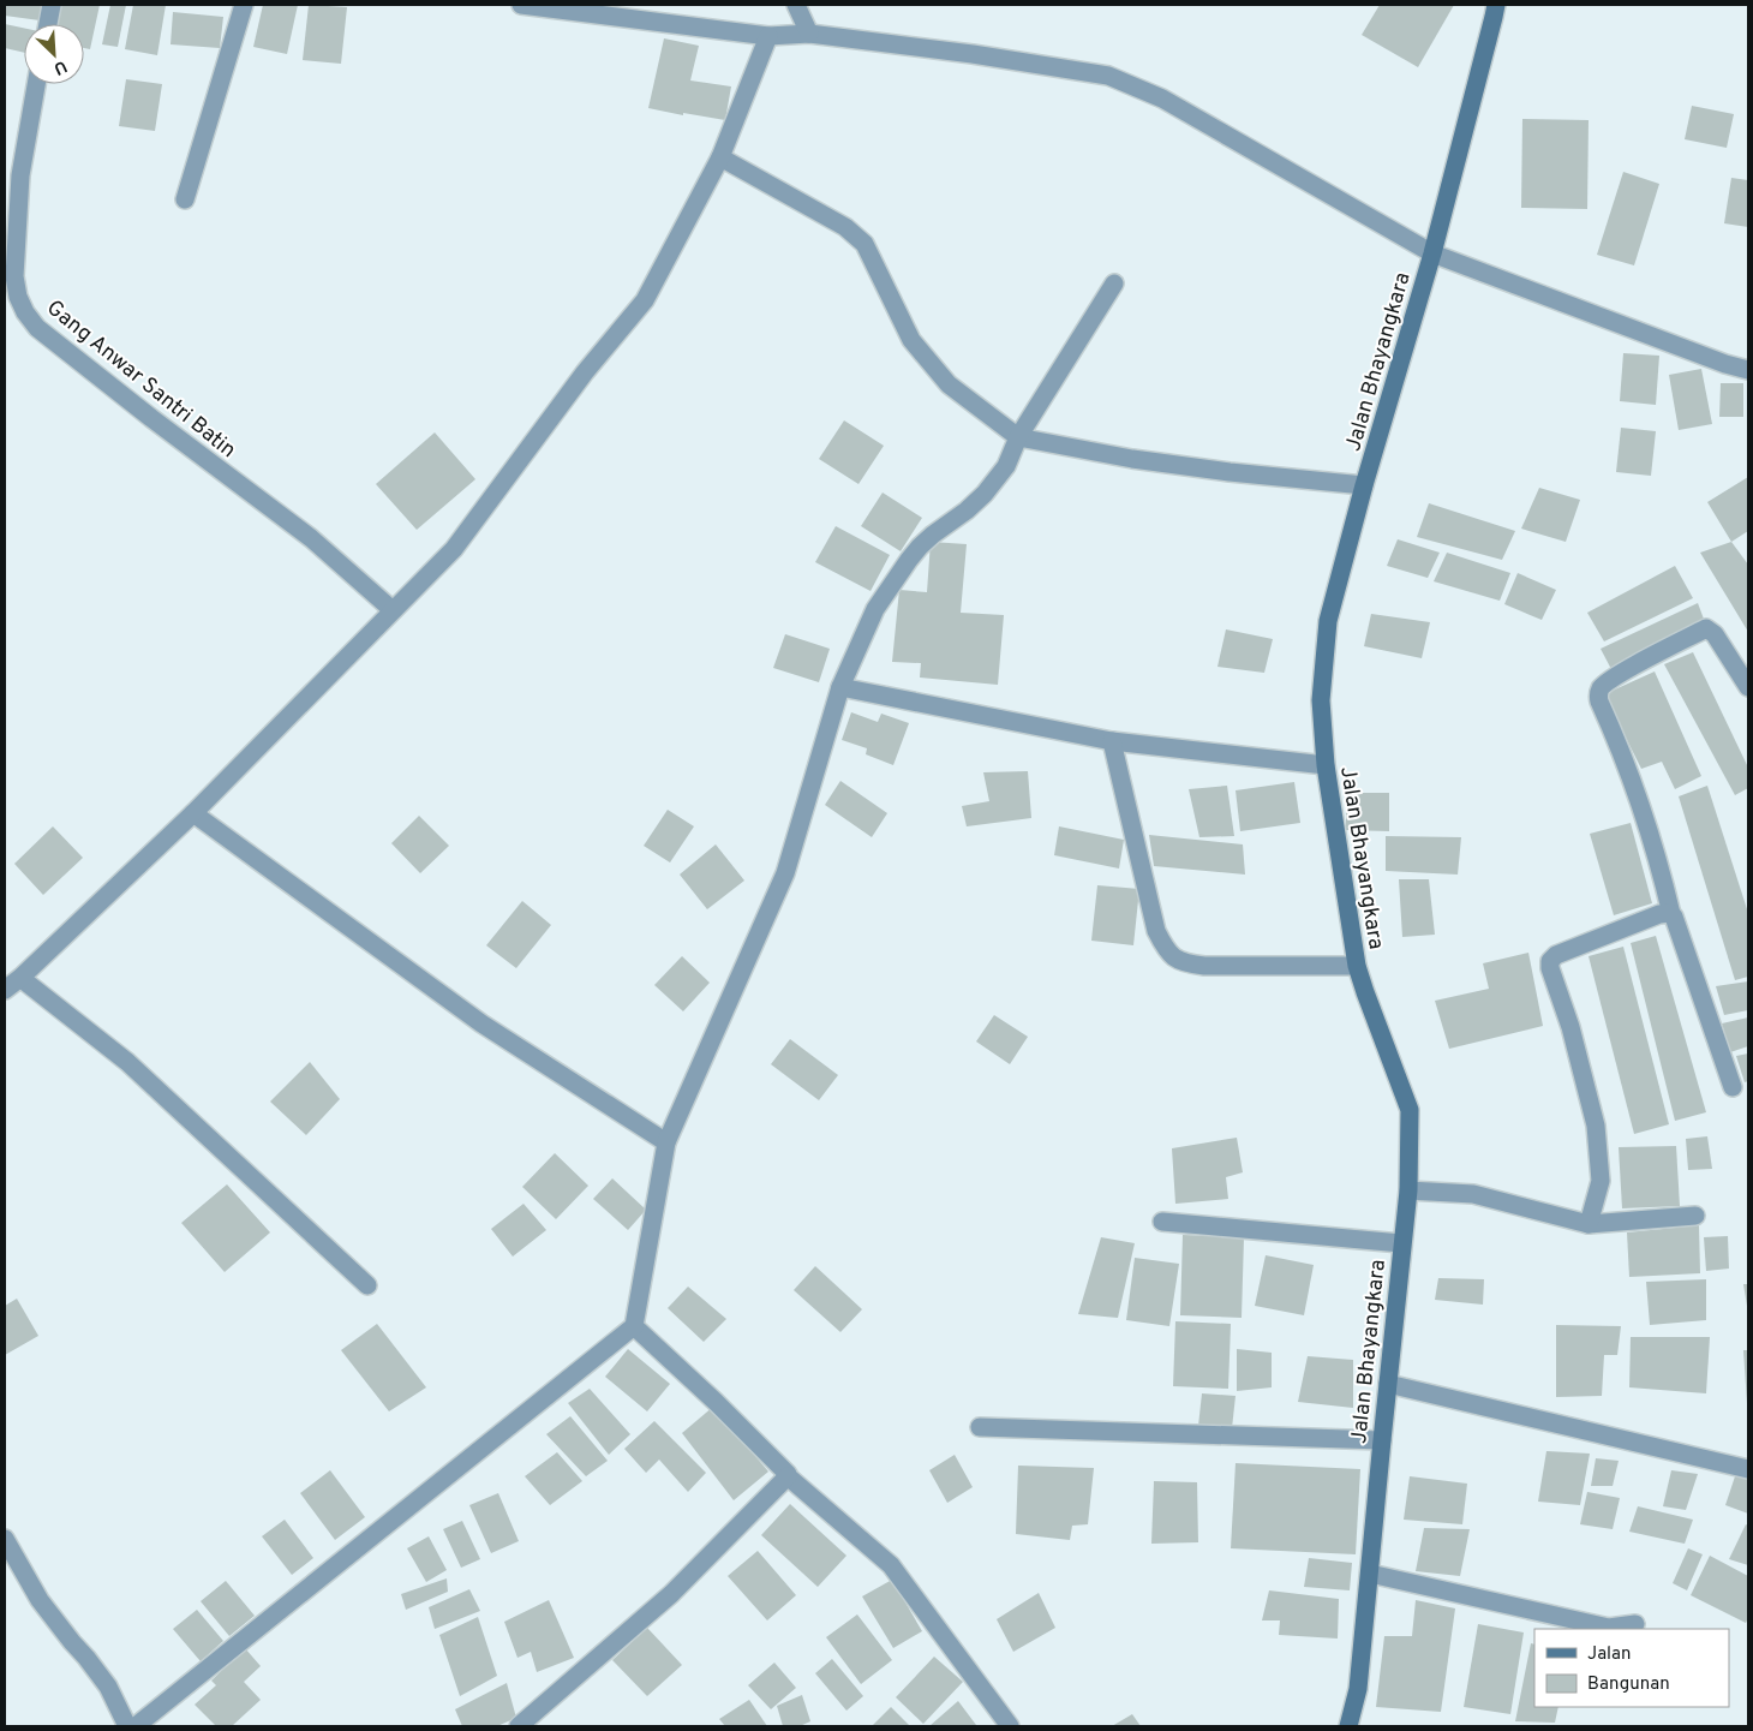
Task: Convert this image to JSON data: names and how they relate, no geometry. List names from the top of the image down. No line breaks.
{"streets":{"street":["Jalan Bhayangkara","Gang Anwar Santri Batin"]},"legend":["Jalan","Bangunan"],"north":"bottom right"}
